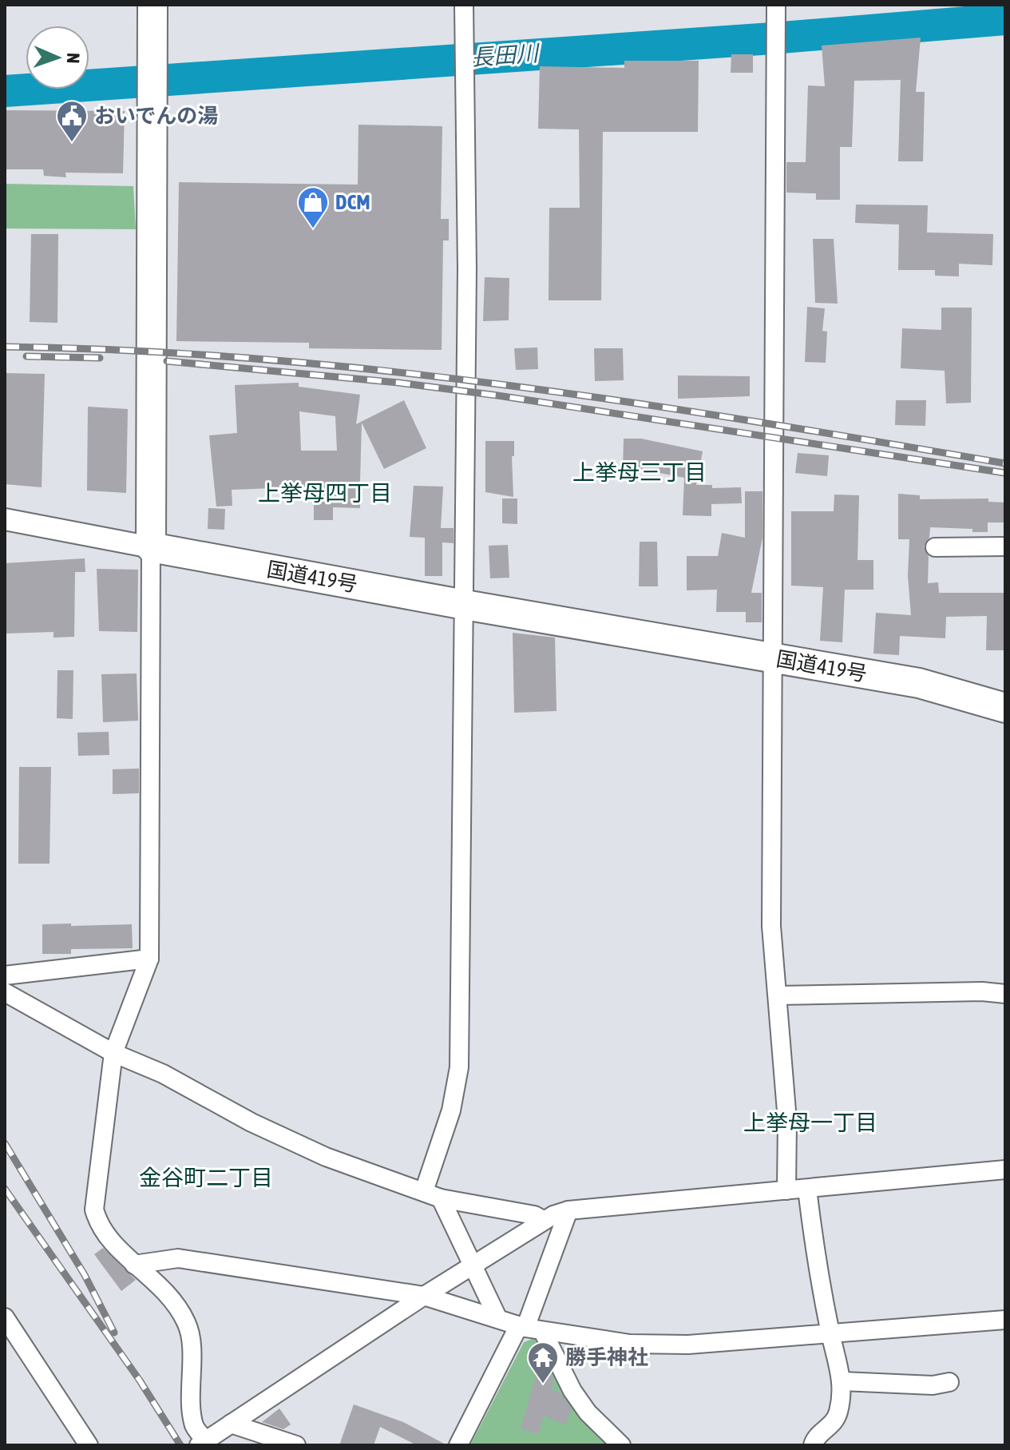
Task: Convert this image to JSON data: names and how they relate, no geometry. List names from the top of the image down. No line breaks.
{"streets":{"highway":["国道419号"]},"districts":["上挙母三丁目","上挙母四丁目","上挙母一丁目","金谷町二丁目"],"water":["長田川"],"places":{"public building":["おいでんの湯"],"shop":["DCM"],"temple":["勝手神社"]},"north":"right"}
